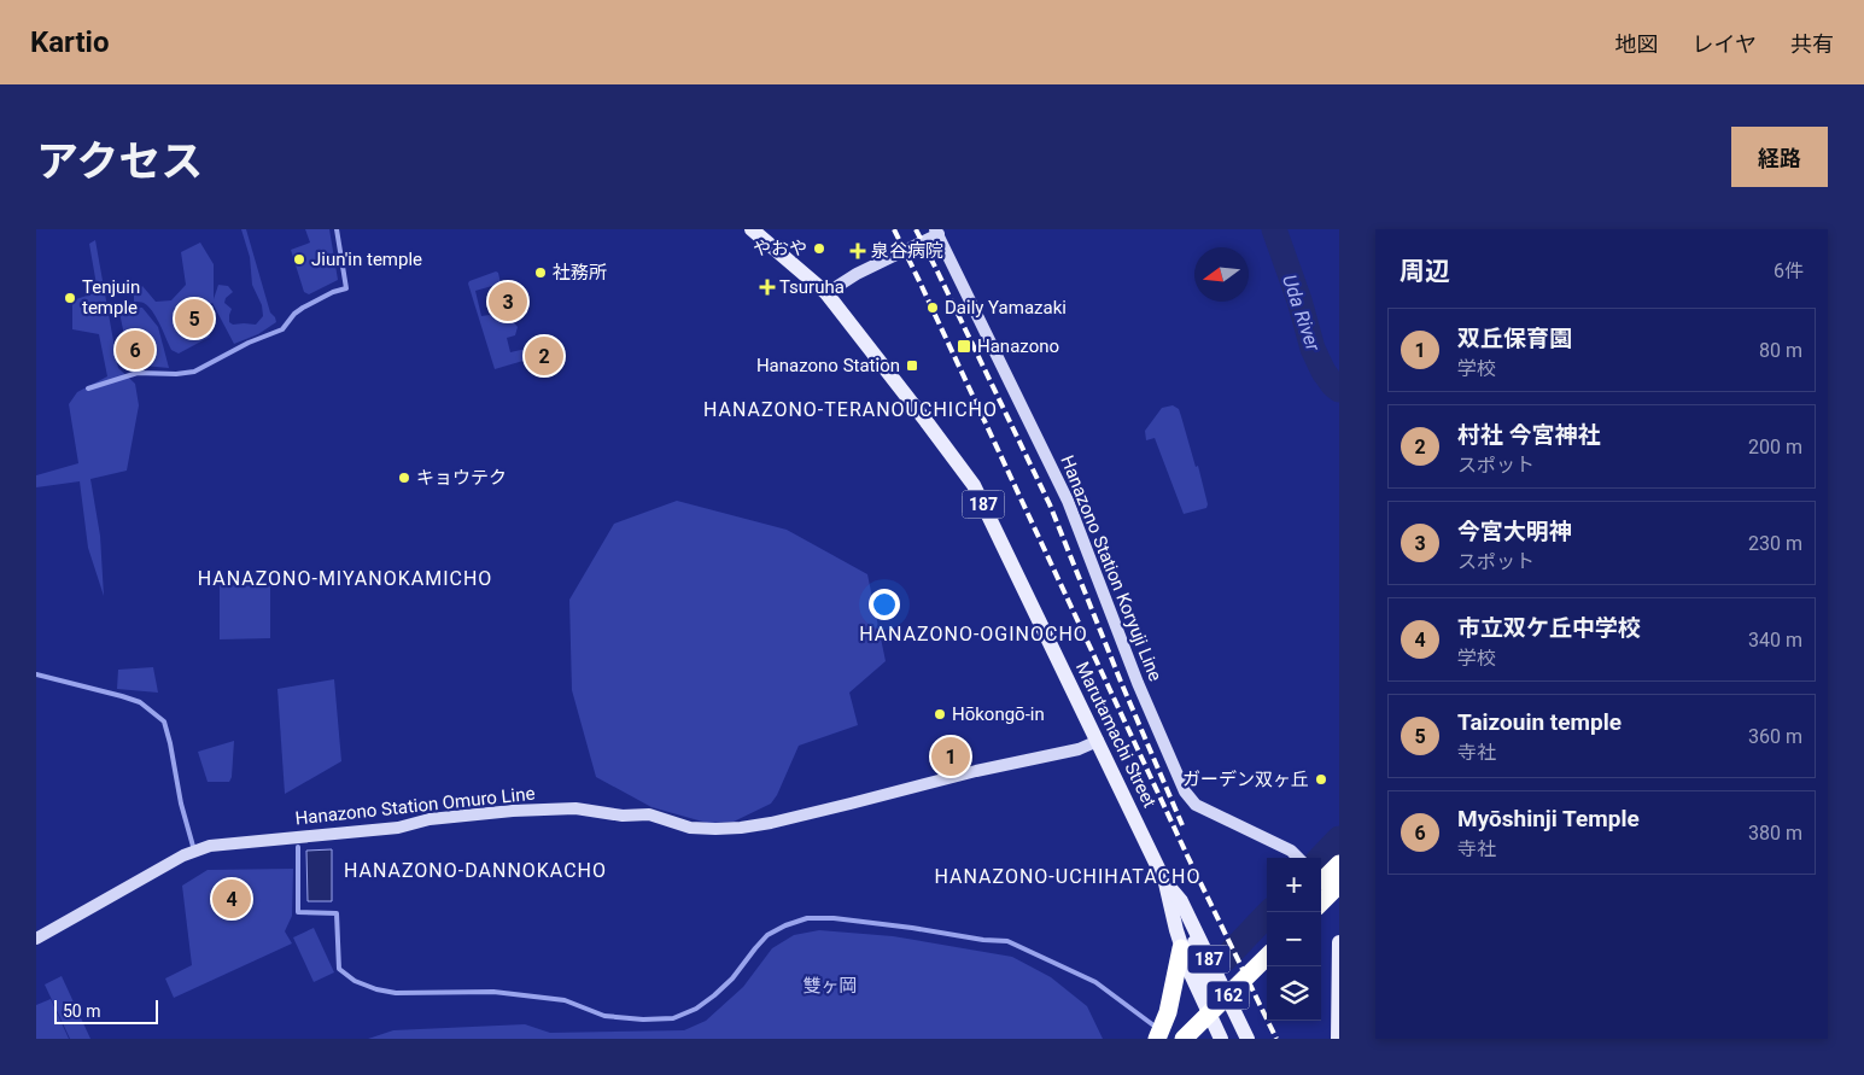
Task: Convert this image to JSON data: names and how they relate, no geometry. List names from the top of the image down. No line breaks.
{"streets":{"highway":["162"],"main road":["187","Hanazono Station Koryuji Line","Marutamachi Street","Hanazono Station Omuro Line"]},"crossings":[["Marutamachi Street","Hanazono Station Omuro Line"]],"districts":["HANAZONO-TERANOUCHICHO","HANAZONO-MIYANOKAMICHO","HANAZONO-OGINOCHO","HANAZONO-DANNOKACHO","HANAZONO-UCHIHATACHO"],"water":["Uda River"],"parks":["雙ヶ岡"],"places":{"other":["やおや","Jiun'in temple","社務所","Tenjuin temple","Daily Yamazaki","キョウテク","Hōkongō-in","ガーデン双ヶ丘"],"health":["泉谷病院","Tsuruha"],"transit":["Hanazono","Hanazono Station"]},"scale_bar":"50 m","north":"left","page":{"header":"Kartio","nav":["地図","レイヤ","共有"],"title":"アクセス","buttons":"経路","heading":["周辺","6件"],"pins":["3","5","6","2","1","4"],"list":[{"mark":"1","name":"双丘保育園","note":"学校","value":"80 m"},{"mark":"2","name":"村社 今宮神社","note":"スポット","value":"200 m"},{"mark":"3","name":"今宮大明神","note":"スポット","value":"230 m"},{"mark":"4","name":"市立双ケ丘中学校","note":"学校","value":"340 m"},{"mark":"5","name":"Taizouin temple","note":"寺社","value":"360 m"},{"mark":"6","name":"Myōshinji Temple","note":"寺社","value":"380 m"}],"map_buttons":["+","−"],"scale":"50 m"}}
